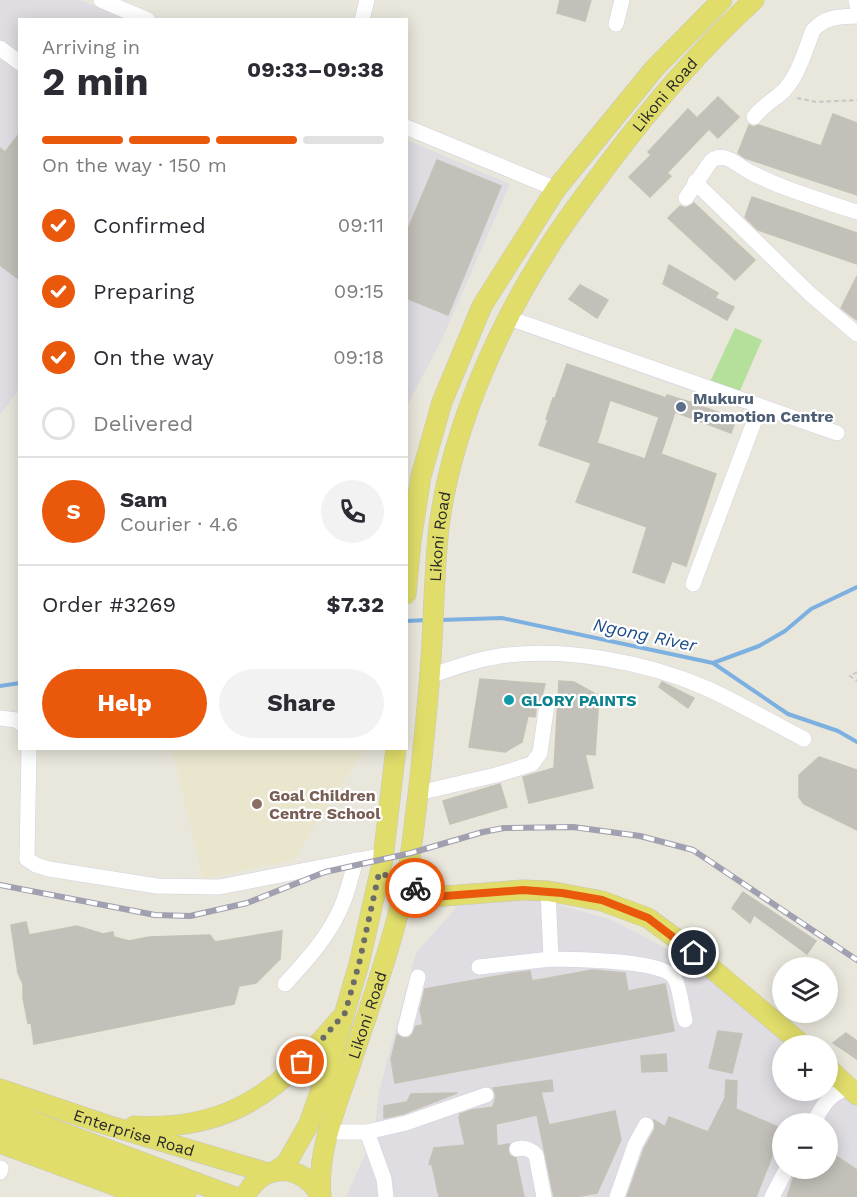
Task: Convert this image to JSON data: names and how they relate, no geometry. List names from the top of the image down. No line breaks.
{"streets":{"main road":["Likoni Road","Enterprise Road"]},"crossings":[["Likoni Road","Enterprise Road"]],"water":["Ngong River"],"places":["Mukuru Promotion Centre","GLORY PAINTS","Goal Children Centre School"],"page":{"heading":["2 min","Arriving in","09:33–09:38"],"panel":["Sam","Courier · 4.6","Order #3269","$7.32"],"bar":"On the way · 150 m","list":[["Confirmed","09:11"],["Preparing","09:15"],["On the way","09:18"],"Delivered"],"round":"S","buttons":["Help","Share"],"map_buttons":["+","−"]}}
